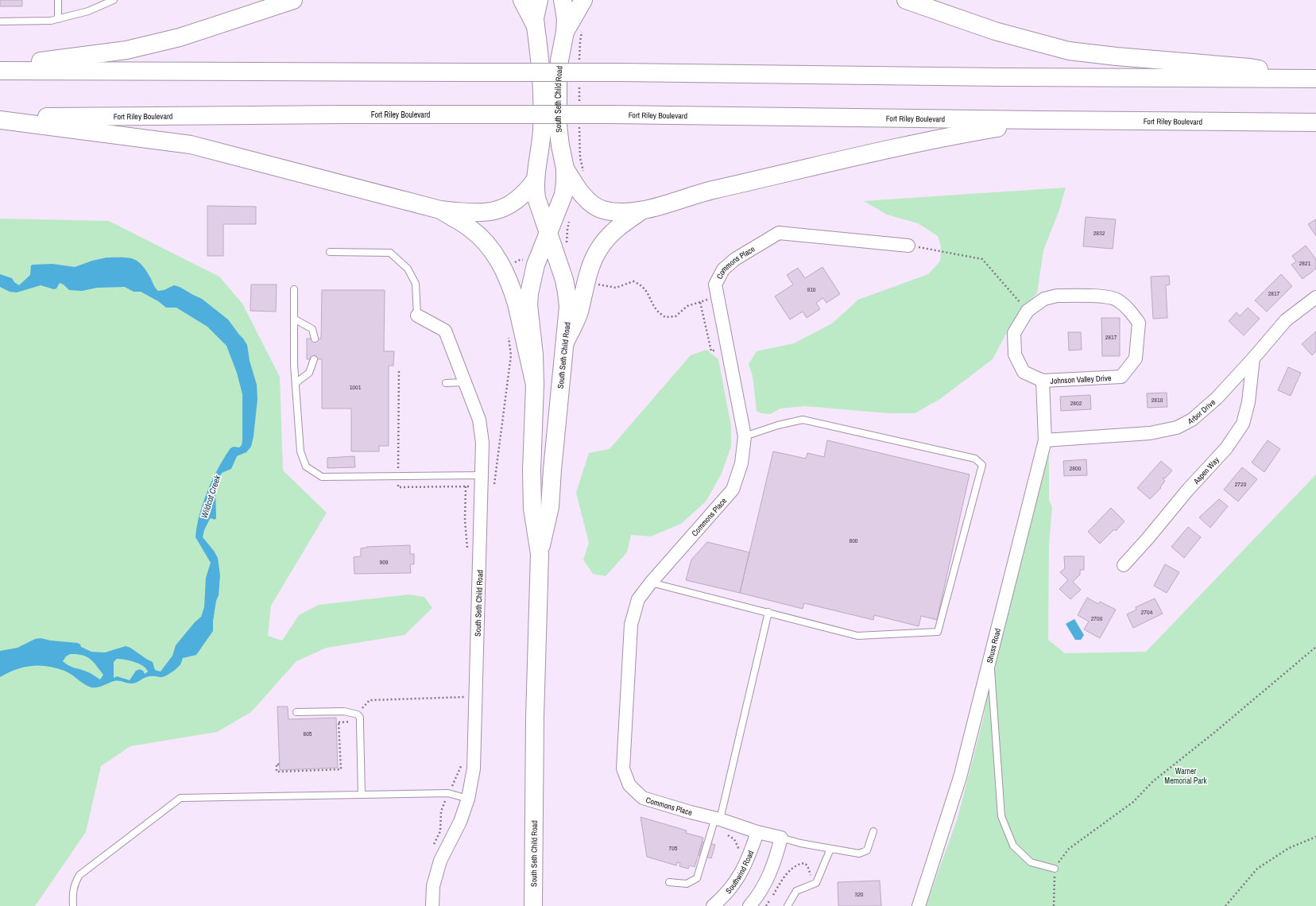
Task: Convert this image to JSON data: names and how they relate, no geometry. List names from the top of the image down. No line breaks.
{"streets":{"main road":["South Seth Child Road","Fort Riley Boulevard"],"street":["Commons Place","Johnson Valley Drive","Arbor Drive","Aspen Way","Shuss Road","Southwind Road"]},"crossings":[["Commons Place","Southwind Road"],["Johnson Valley Drive","Shuss Road"],["Arbor Drive","Aspen Way"],["Arbor Drive","Shuss Road"]],"water":["Wildcat Creek"],"parks":["Warner Memorial Park"],"house_numbers":["2832","2821","910","2817","2817","1001","2810","2802","2800","2720","800","909","2704","2700","805","705","320"]}
